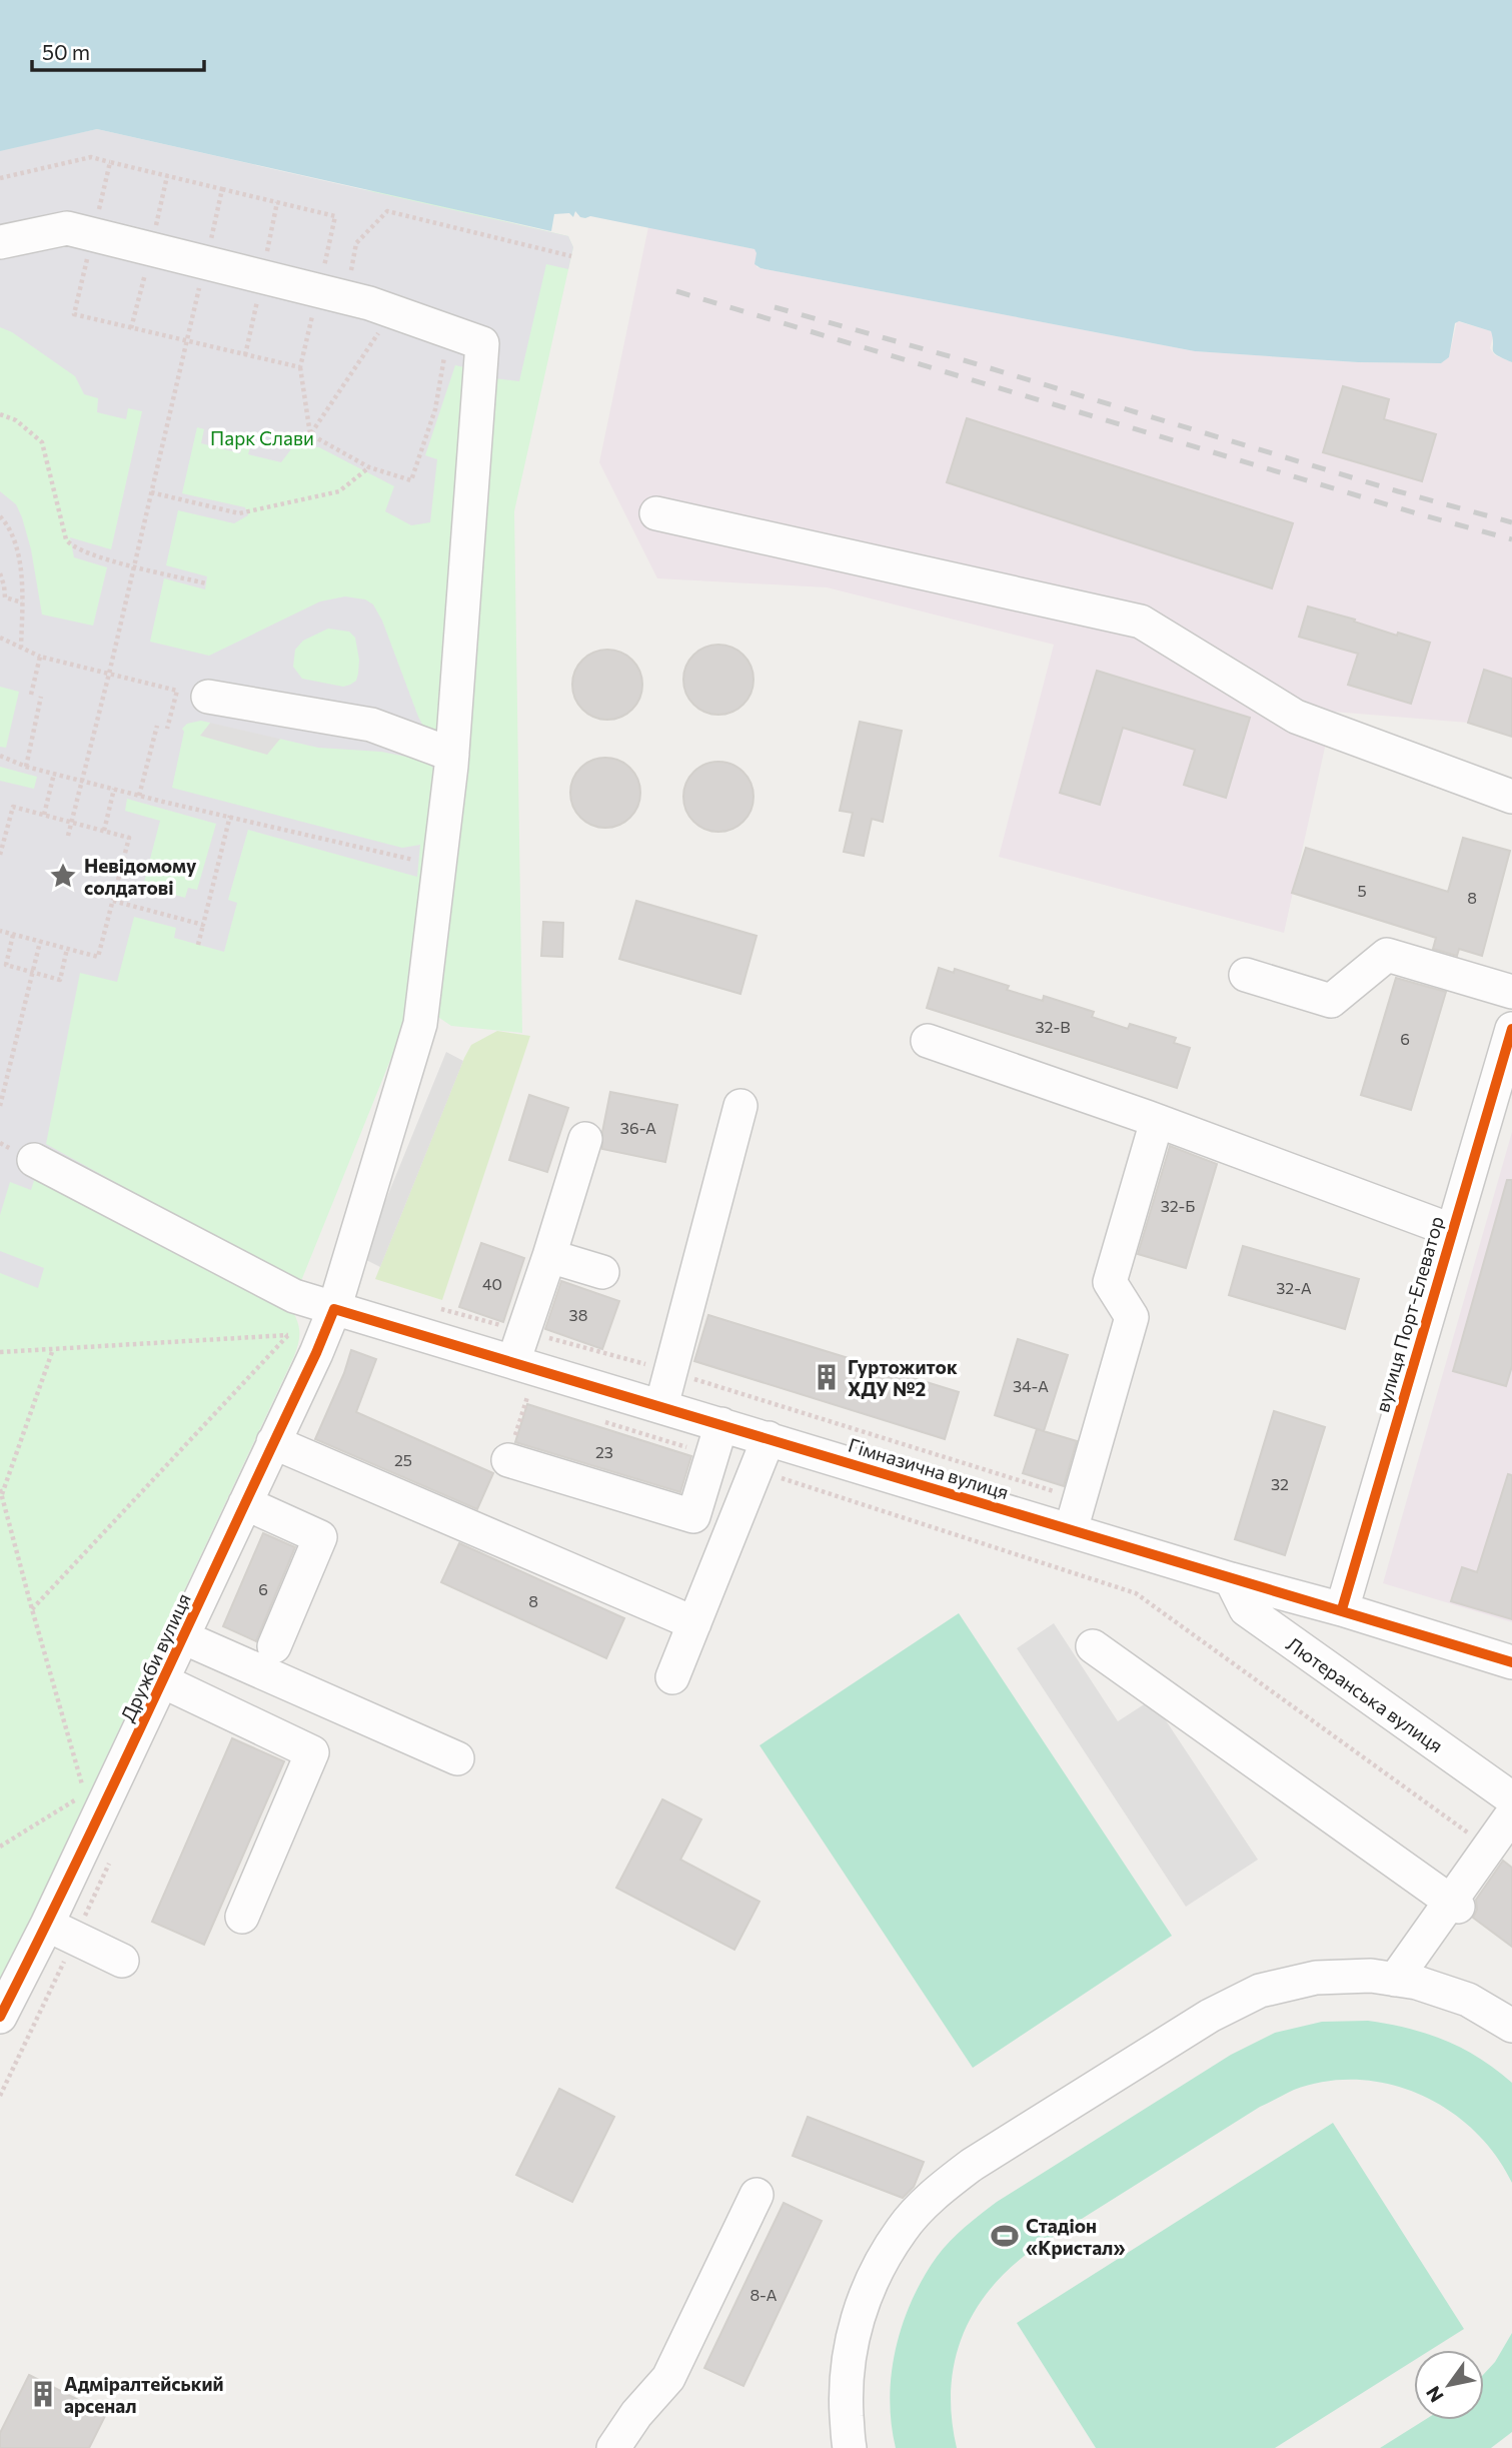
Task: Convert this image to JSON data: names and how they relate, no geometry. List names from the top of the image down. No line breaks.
{"streets":{"street":["вулиця Порт-Елеватор","Гімназична вулиця","Дружби вулиця","Лютеранська вулиця"]},"crossings":[["вулиця Порт-Елеватор","Гімназична вулиця"],["Гімназична вулиця","Дружби вулиця"],["Гімназична вулиця","Лютеранська вулиця"]],"parks":["Парк Слави"],"places":{"place":["Невідомому солдатові"],"building":["Гуртожиток ХДУ №2","Адміралтейський арсенал"],"sports":["Стадіон «Кристал»"]},"house_numbers":["5","8","32-В","6","36-А","32-Б","40","32-А","38","34-А","23","25","32","6","8","8-А"],"scale_bar":"50 m","north":"bottom left"}
